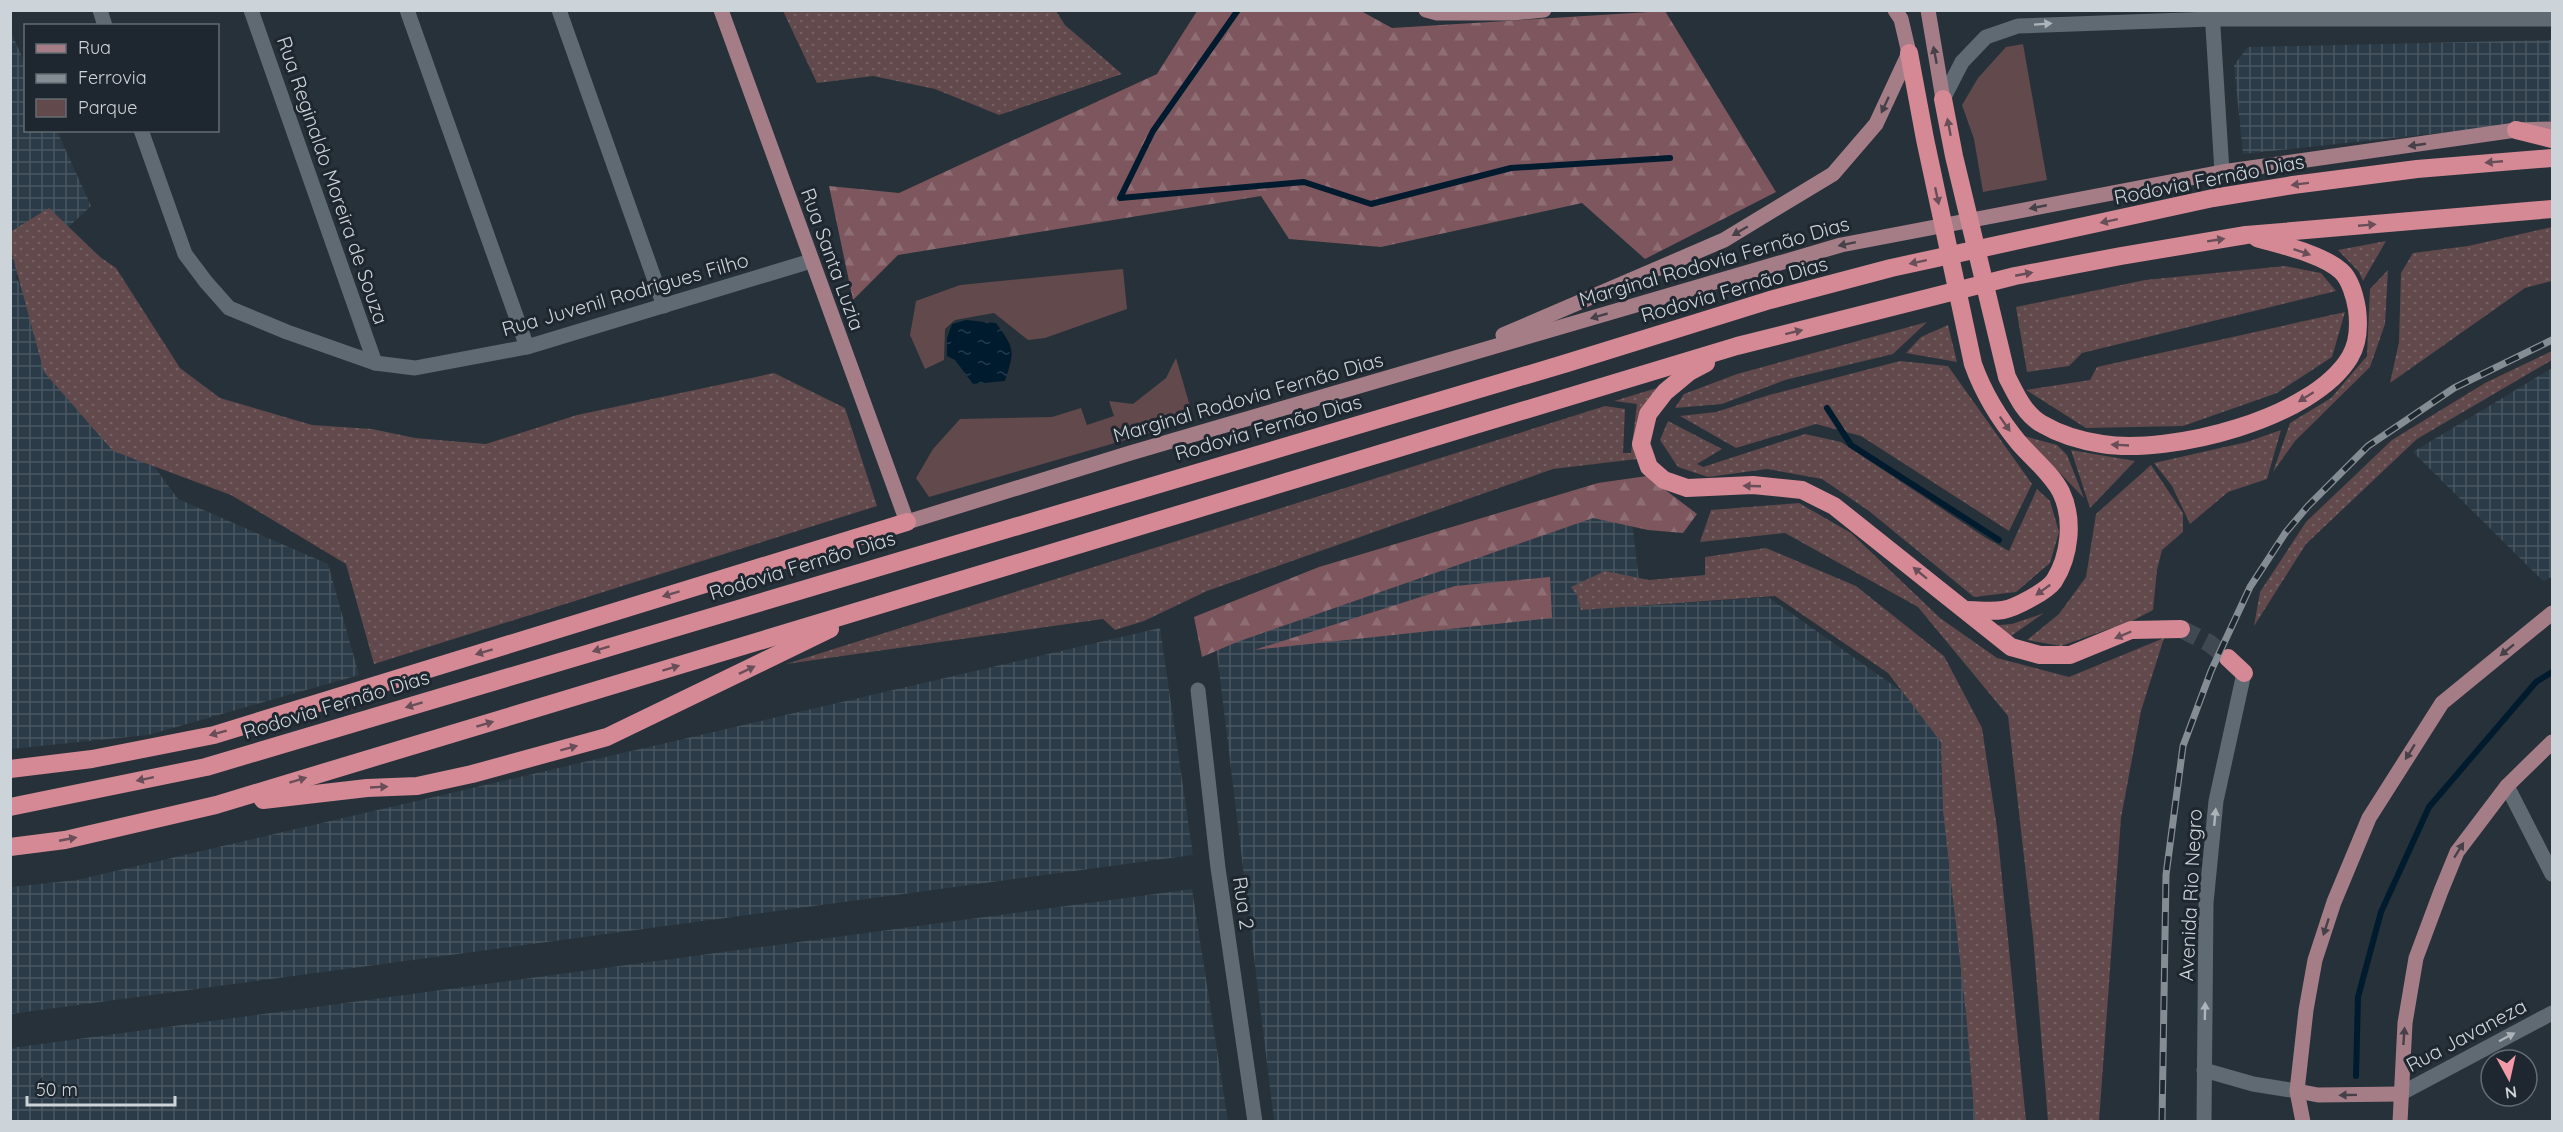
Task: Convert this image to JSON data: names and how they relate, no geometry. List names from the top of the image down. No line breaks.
{"streets":{"highway":["Rodovia Fernão Dias"],"main road":["Rua Santa Luzia","Marginal Rodovia Fernão Dias"],"street":["Rua Reginaldo Moreira de Souza","Rua Juvenil Rodrigues Filho","Avenida Rio Negro","Rua 2","Rua Javaneza"]},"crossings":[["Rua Reginaldo Moreira de Souza","Rua Juvenil Rodrigues Filho"],["Rua Santa Luzia","Marginal Rodovia Fernão Dias"],["Rua Santa Luzia","Rua Juvenil Rodrigues Filho"]],"one_way":["Avenida Rio Negro","Rua Javaneza"],"legend":["Rua","Ferrovia","Parque"],"scale_bar":"50 m","north":"bottom"}
